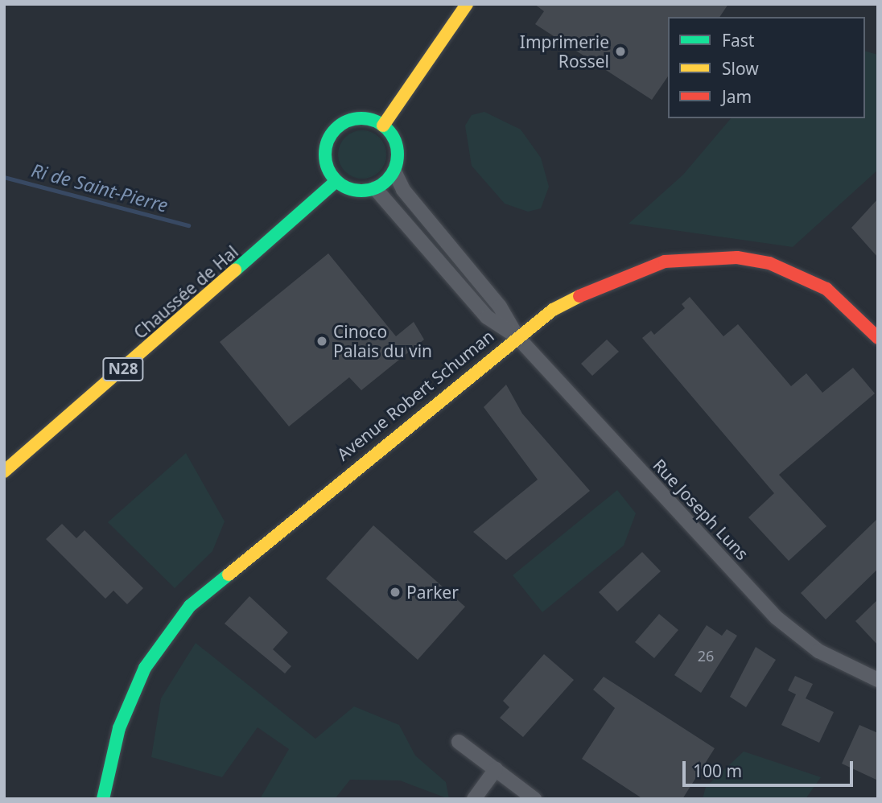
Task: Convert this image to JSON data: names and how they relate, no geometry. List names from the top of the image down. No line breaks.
{"streets":{"street":["Chaussée de Hal","N28","Avenue Robert Schuman","Rue Joseph Luns"]},"crossings":[["Chaussée de Hal","Rue Joseph Luns"],["Avenue Robert Schuman","Rue Joseph Luns"]],"water":["Ri de Saint-Pierre"],"places":["Imprimerie Rossel","Cinoco Palais du vin","Parker"],"house_numbers":["26"],"legend":["Fast","Slow","Jam"],"scale_bar":"100 m"}
